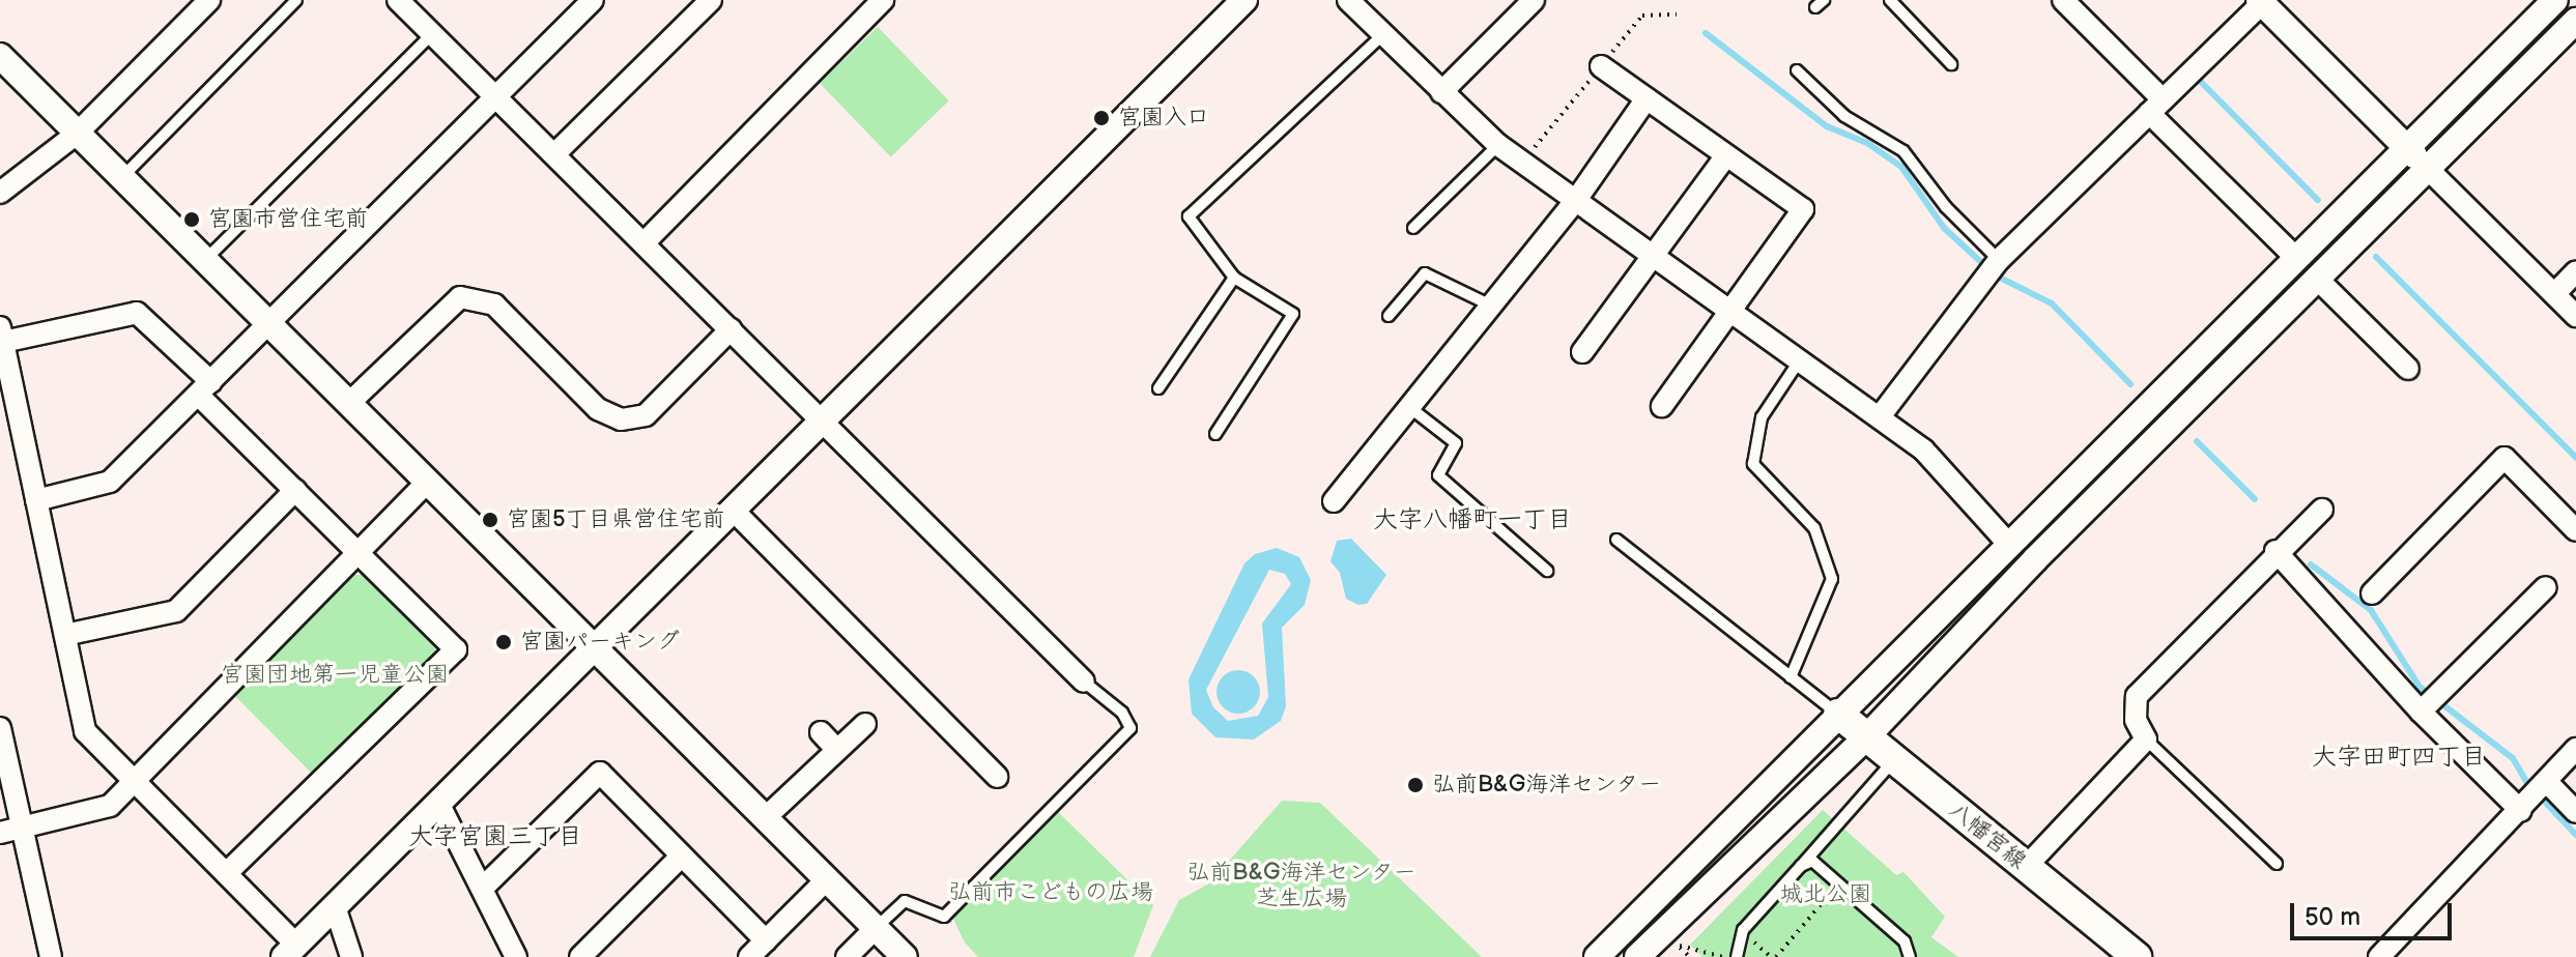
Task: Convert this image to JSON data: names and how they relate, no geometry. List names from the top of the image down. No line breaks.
{"streets":{"main road":["八幡宮線"]},"districts":["大字八幡町一丁目","大字田町四丁目","大字宮園三丁目"],"parks":["宮園団地第一児童公園","弘前B&G海洋センター 芝生広場","弘前市こどもの広場","城北公園"],"places":["宮園入口","宮園市営住宅前","宮園5丁目県営住宅前","宮園パーキング","弘前B&G海洋センター"],"scale_bar":"50 m"}
